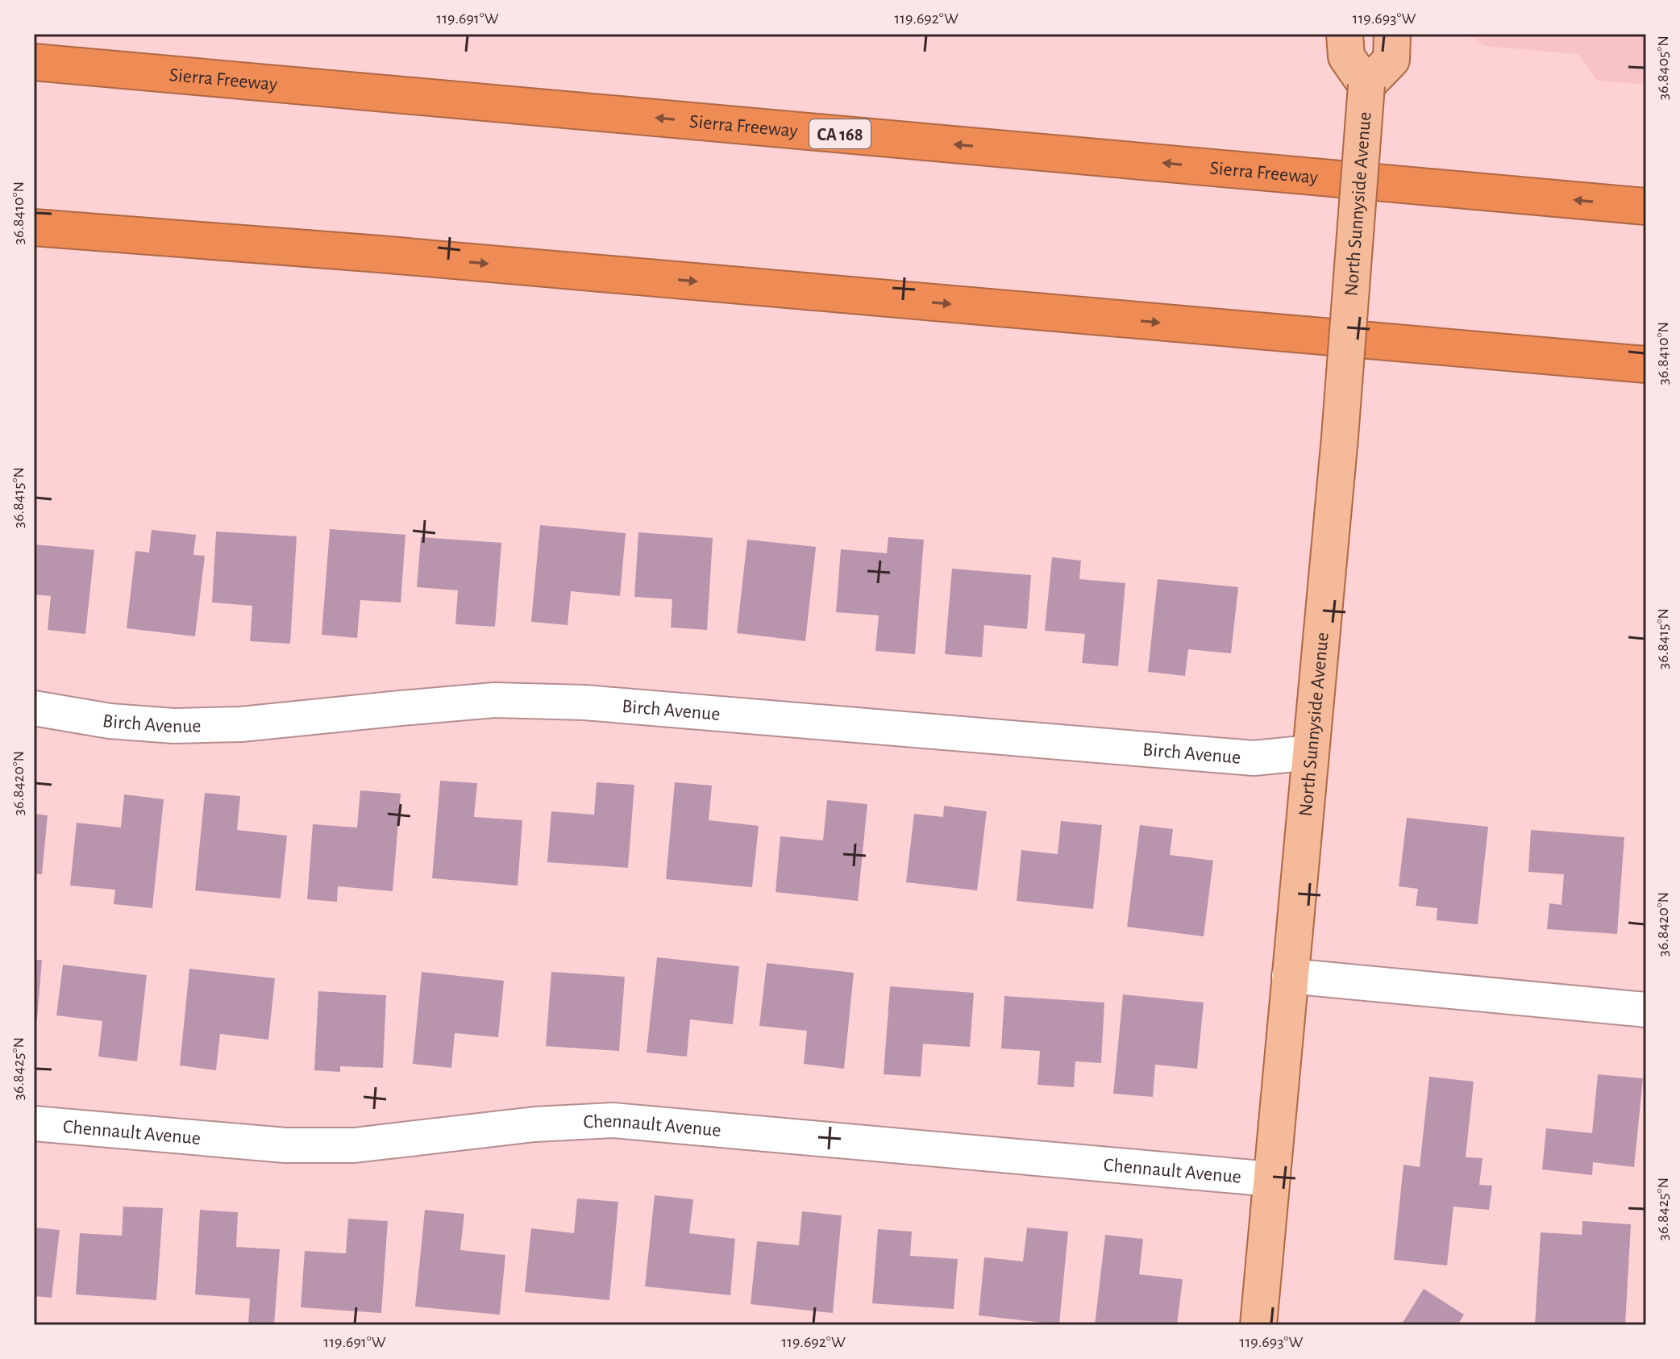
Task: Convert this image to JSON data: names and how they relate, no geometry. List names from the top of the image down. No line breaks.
{"streets":{"highway":["Sierra Freeway","CA 168"],"main road":["North Sunnyside Avenue"],"street":["Birch Avenue","Chennault Avenue"]},"crossings":[["North Sunnyside Avenue","Birch Avenue"],["North Sunnyside Avenue","Chennault Avenue"]],"coordinates":["119.691°W","119.692°W","119.693°W","36.8405°N","36.8410°N","36.8415°N","36.8420°N","36.8425°N"]}
